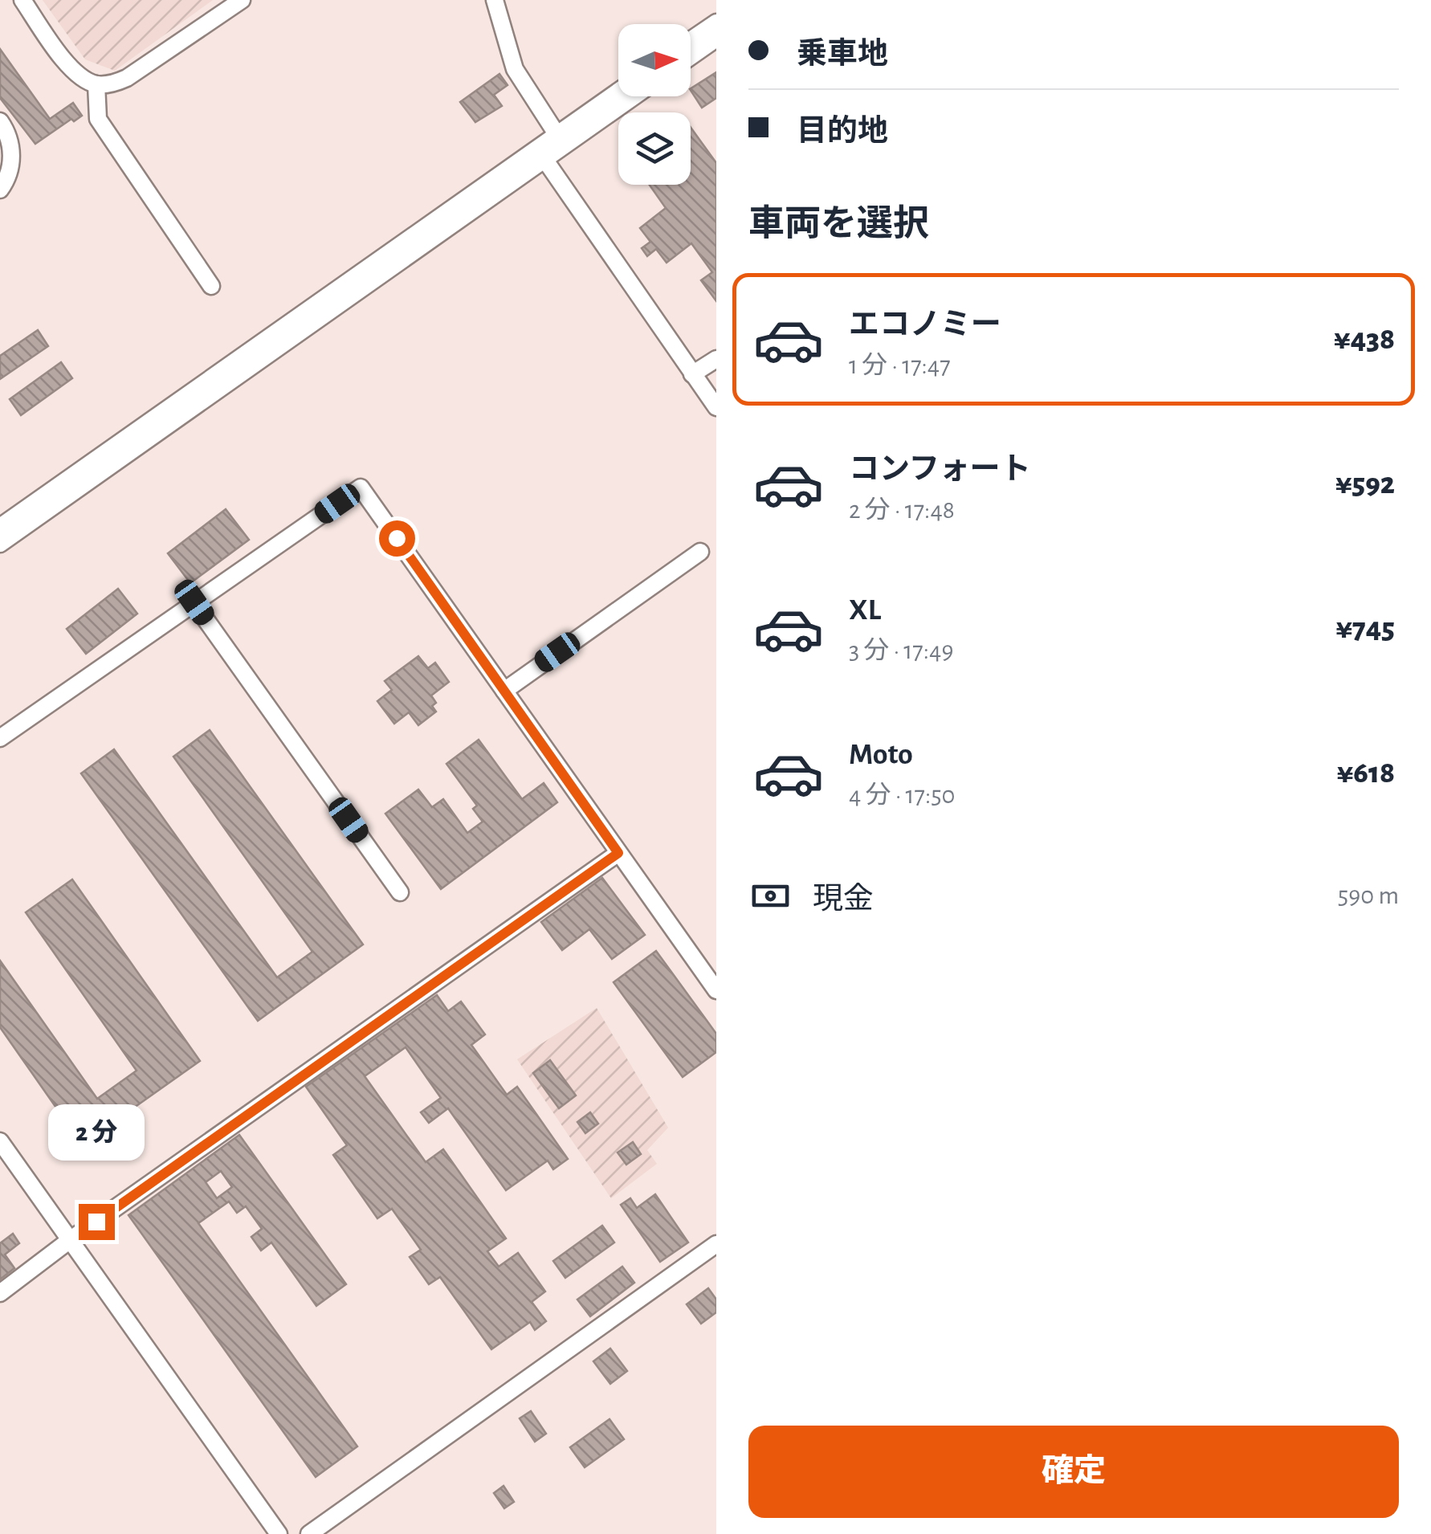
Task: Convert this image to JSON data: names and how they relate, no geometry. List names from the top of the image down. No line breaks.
{"north":"right","page":{"banner":["乗車地","目的地"],"heading":"車両を選択","list":[{"name":"エコノミー","note":"1 分 · 17:47","value":"¥438"},{"name":"コンフォート","note":"2 分 · 17:48","value":"¥592"},{"name":"XL","note":"3 分 · 17:49","value":"¥745"},{"name":"Moto","note":"4 分 · 17:50","value":"¥618"}],"pay":["現金","590 m"],"bubble":"2 分","buttons":"確定"}}
